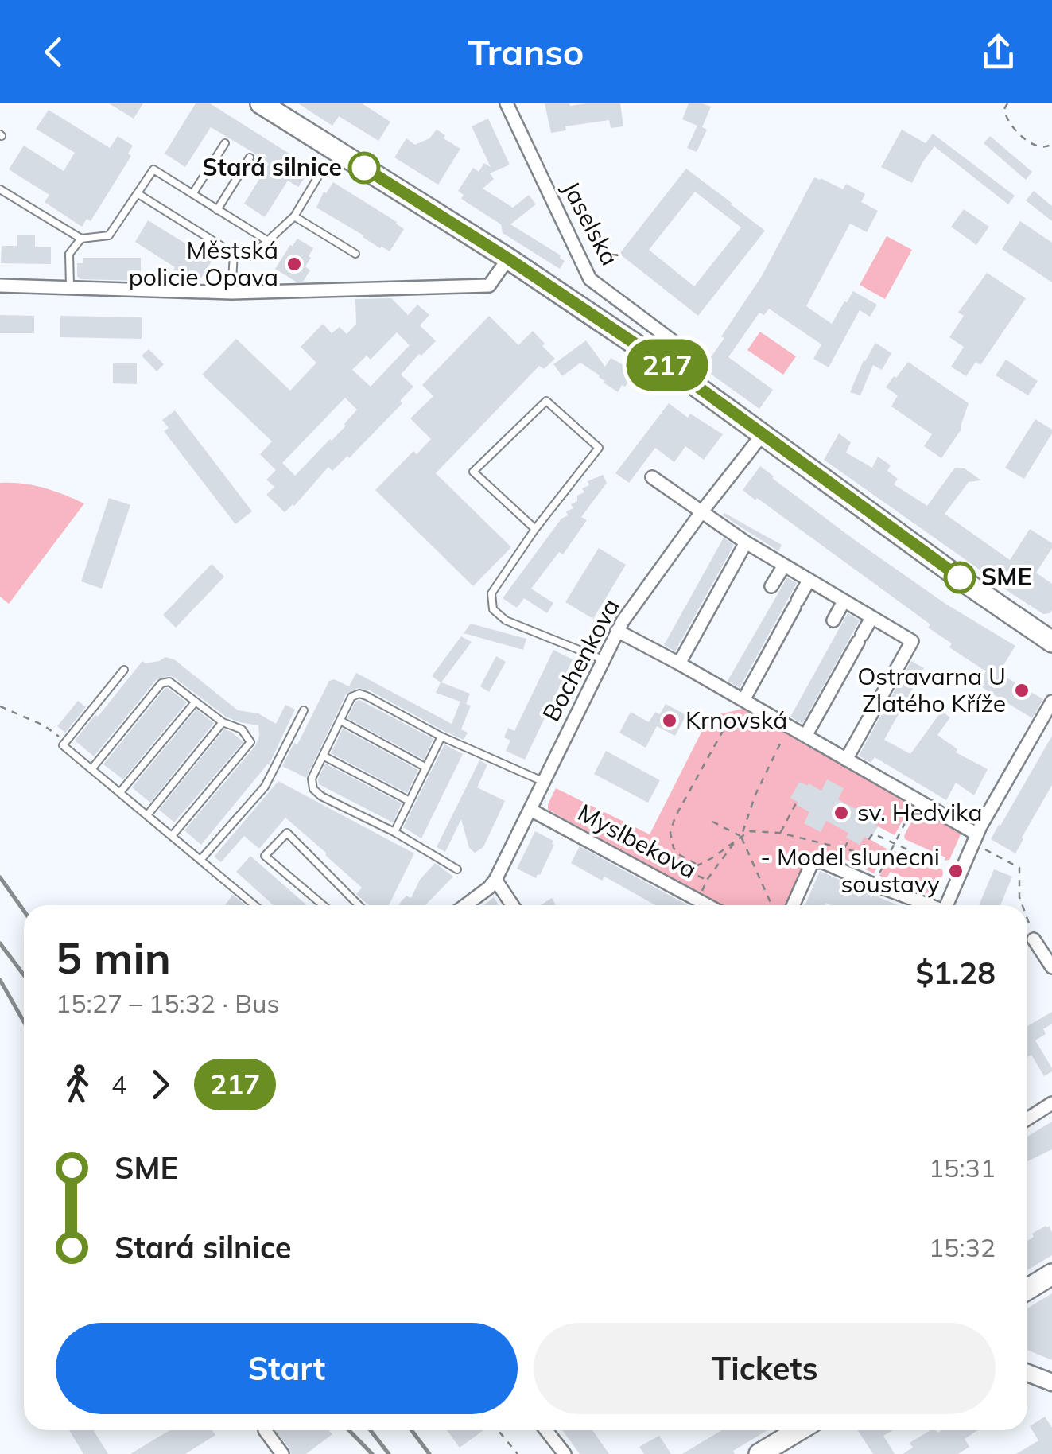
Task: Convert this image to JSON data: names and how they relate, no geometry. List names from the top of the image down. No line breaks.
{"streets":{"street":["Jaselská","Bochenkova","Myslbekova"]},"crossings":[["Bochenkova","Myslbekova"]],"places":["Stará silnice","Městská policie Opava","SME","Ostravarna U Zlatého Kříže","Krnovská","sv. Hedvika","- Model slunecni soustavy"],"lines":["bus line 217"],"page":{"header":"Transo","on_map":"217","heading":["5 min","15:27 – 15:32 · Bus","$1.28"],"legs":["4","217"],"list":[{"name":"SME","value":"15:31"},{"name":"Stará silnice","value":"15:32"}],"buttons":["Start","Tickets"]}}
